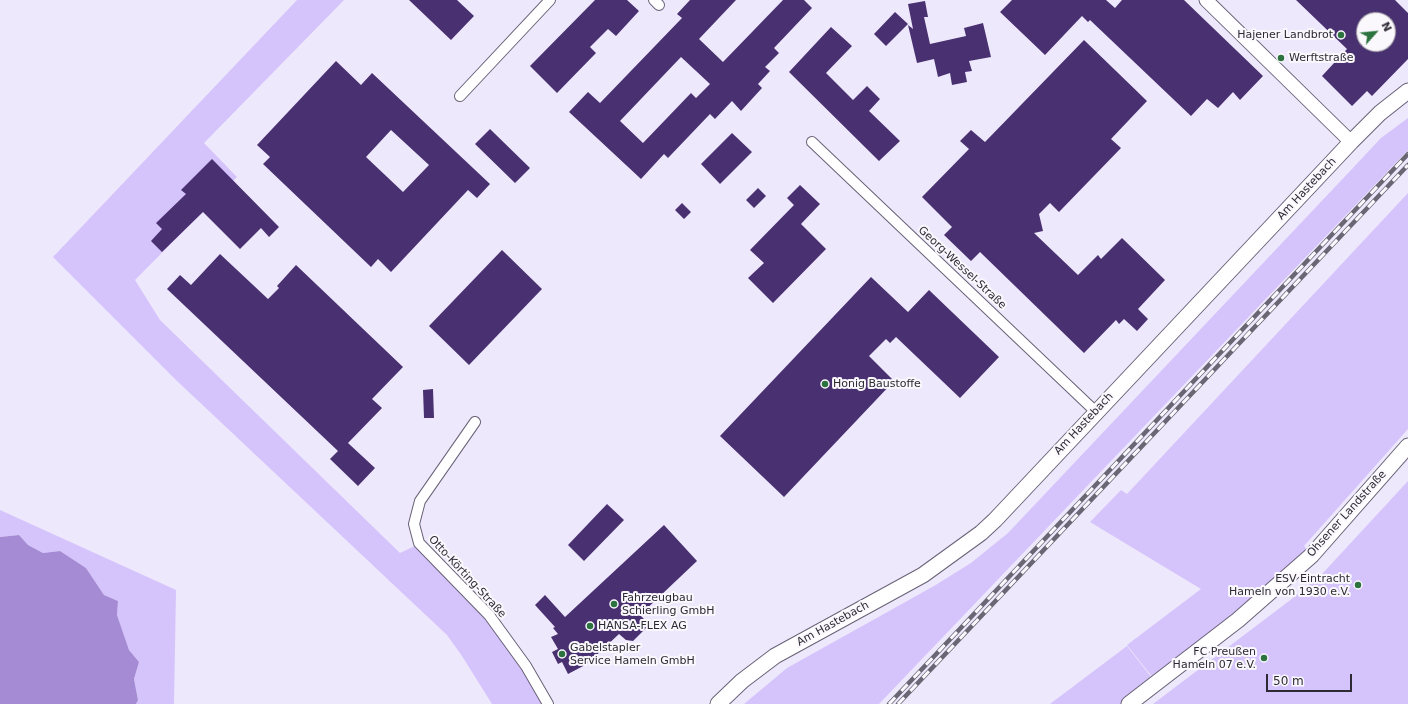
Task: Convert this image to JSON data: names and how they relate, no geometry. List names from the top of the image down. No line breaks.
{"streets":{"main road":["Am Hastebach","Ohsener Landstraße"],"street":["Georg-Wessel-Straße","Otto-Körting-Straße"]},"crossings":[["Am Hastebach","Georg-Wessel-Straße"]],"places":["Hajener Landbrot","Werftstraße","Honig Baustoffe","ESV Eintracht Hameln von 1930 e.V.","Fahrzeugbau Schierling GmbH","HANSA-FLEX AG","Gabelstapler Service Hameln GmbH","FC Preußen Hameln 07 e.V."],"scale_bar":"50 m","north":"top right"}
